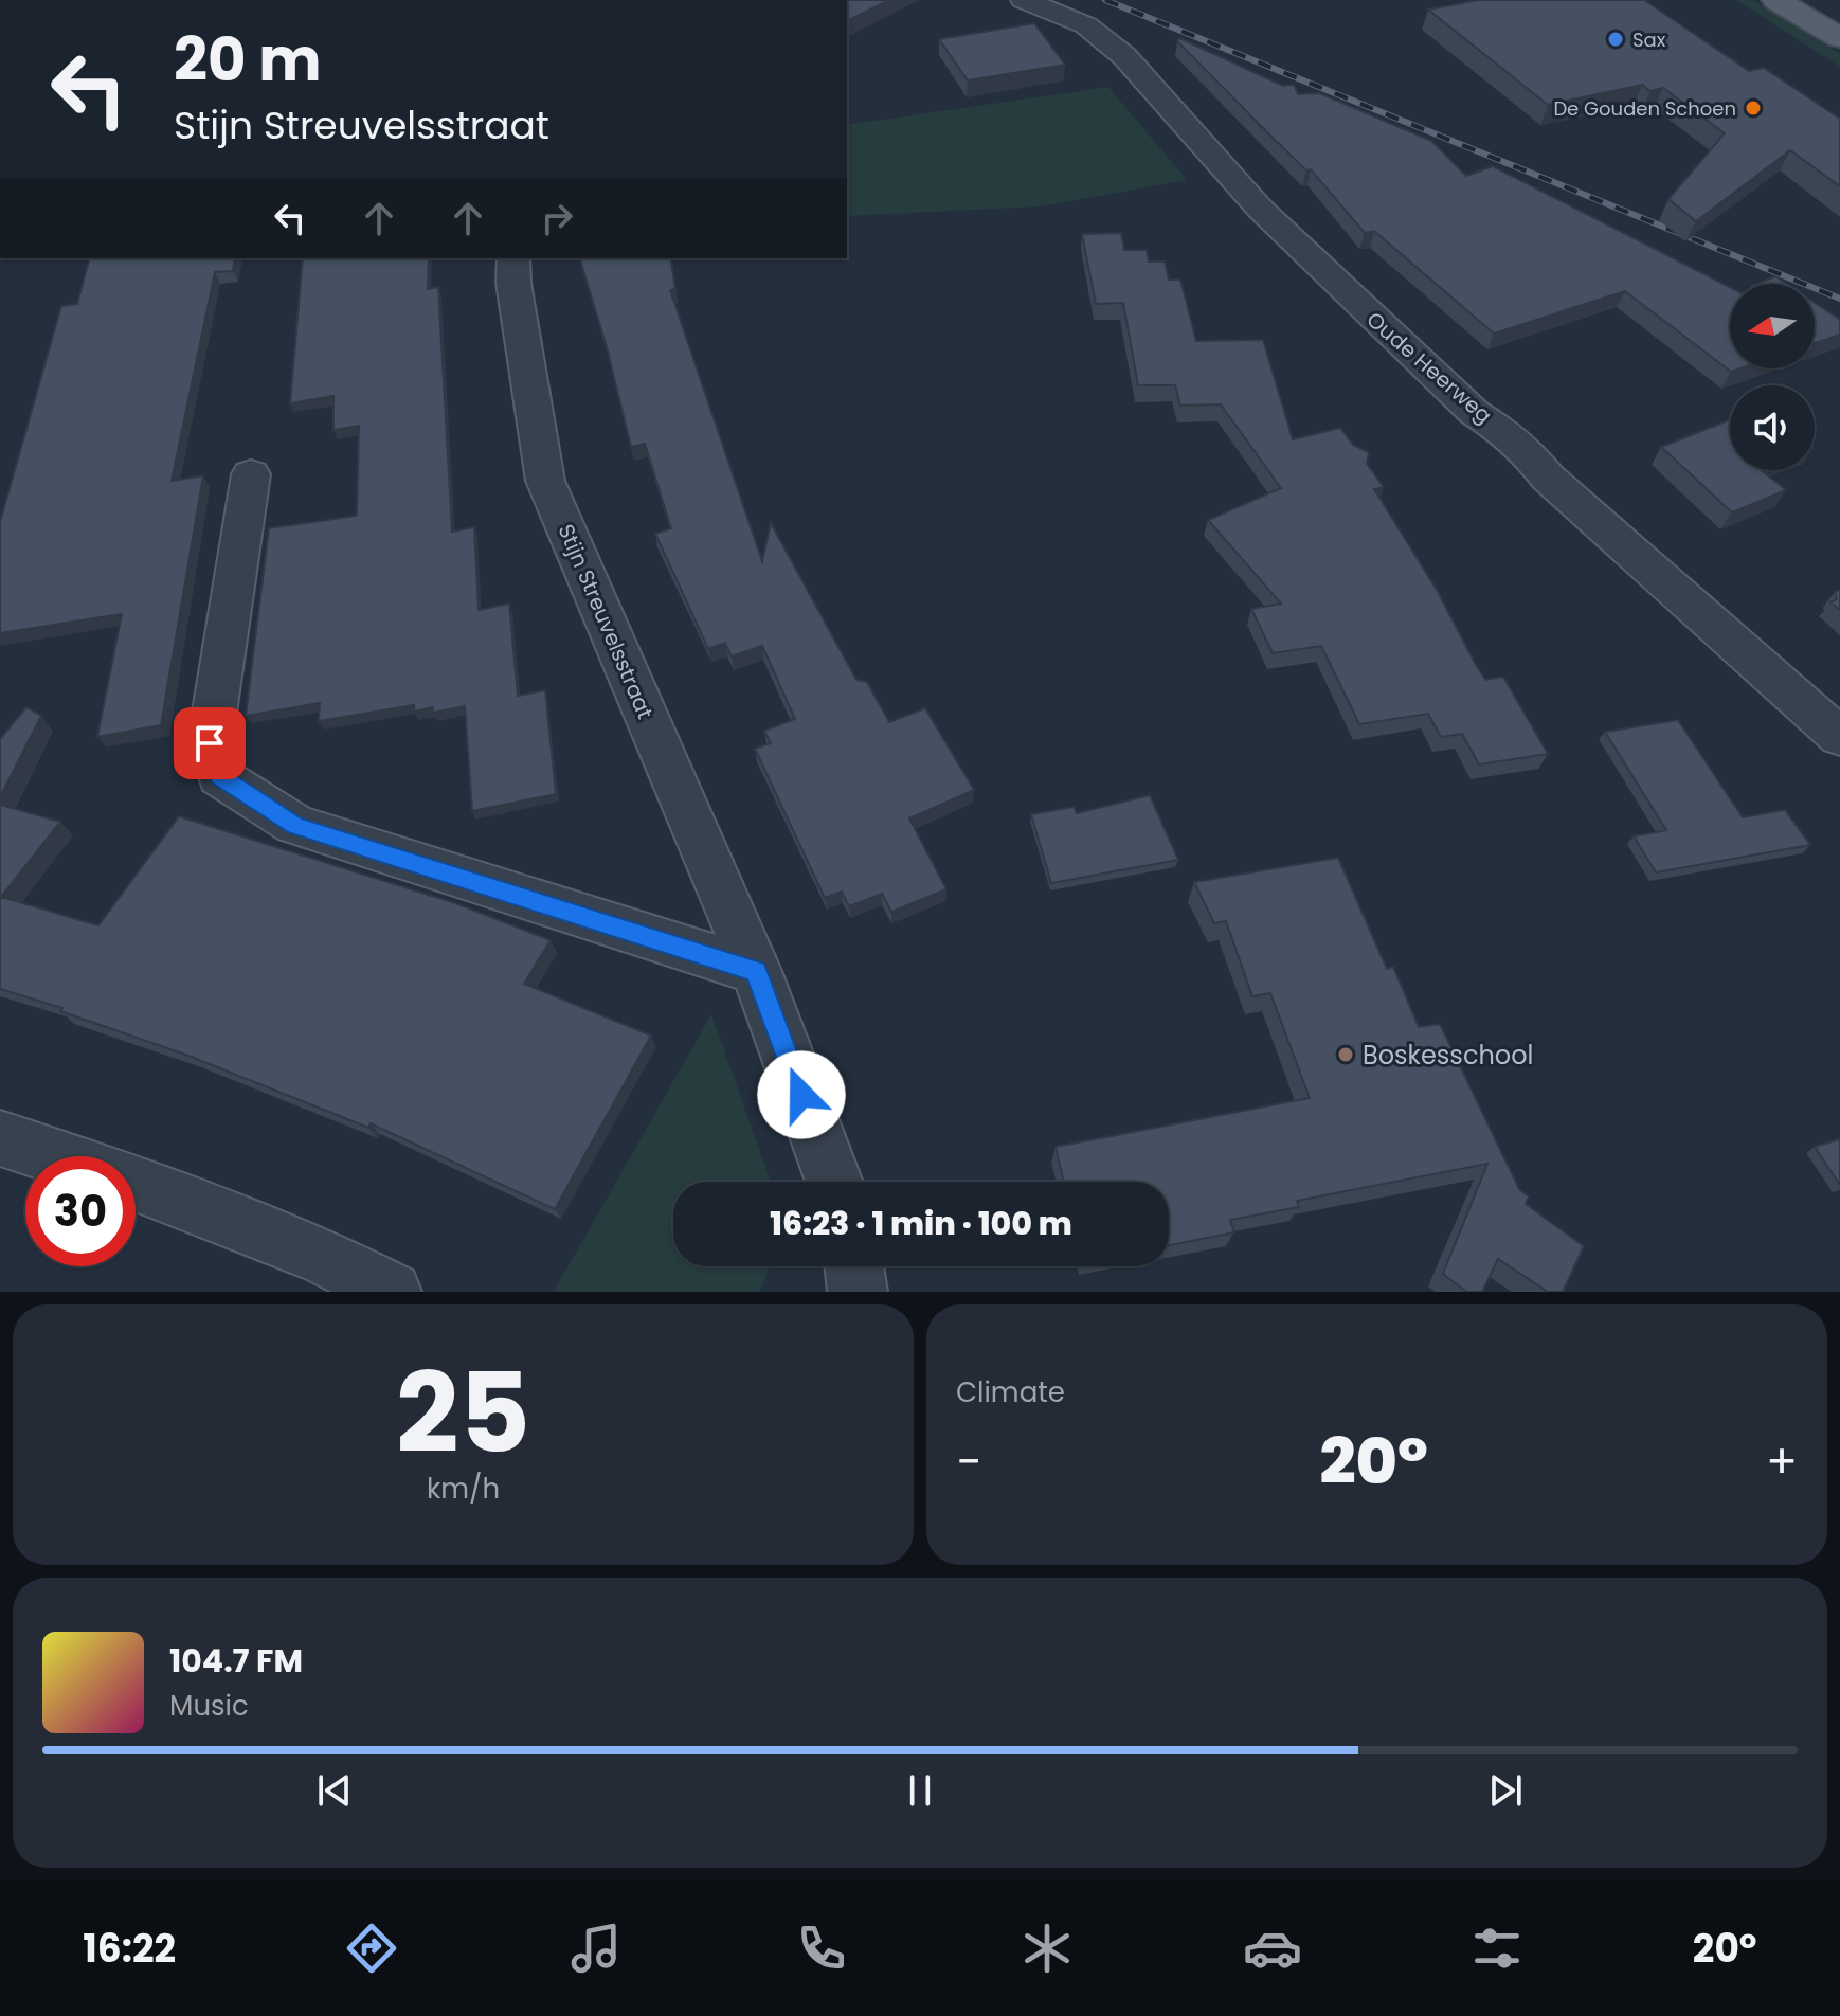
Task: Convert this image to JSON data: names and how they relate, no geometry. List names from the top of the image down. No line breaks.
{"streets":{"street":["Oude Heerweg","Stijn Streuvelsstraat"]},"places":["Sax","De Gouden Schoen","Boskesschool"],"north":"left","page":{"turn":["20 m","Stijn Streuvelsstraat"],"limit":"30","trip":"16:23 · 1 min · 100 m","tile":[["25","km/h"],"Climate"],"heat":["−","20°","+"],"song":["104.7 FM","Music"],"tabs":["16:22","20°"]}}
